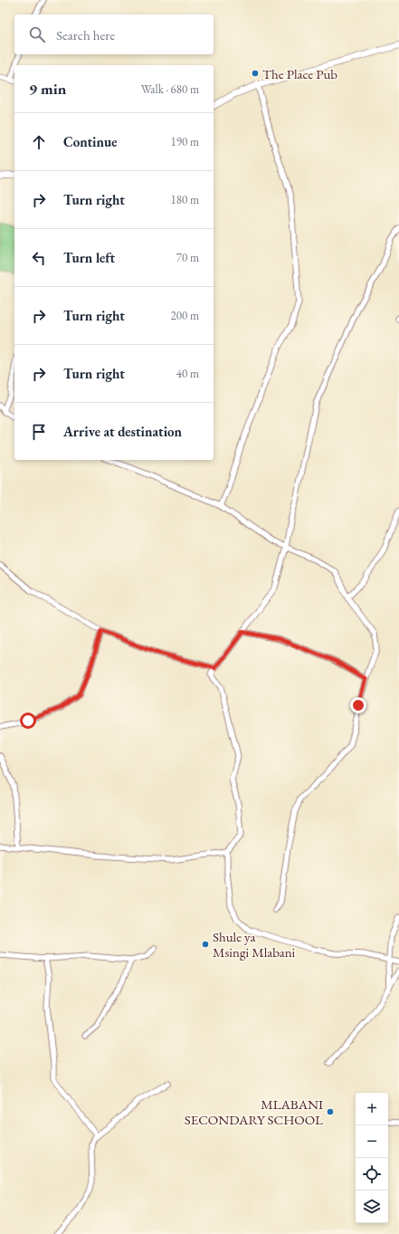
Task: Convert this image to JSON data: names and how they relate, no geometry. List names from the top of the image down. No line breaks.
{"places":["The Place Pub","Shule ya Msingi Mlabani","MLABANI SECONDARY SCHOOL"],"page":{"search":"Search here","heading":["9 min","Walk · 680 m"],"list":[["Continue","190 m"],["Turn right","180 m"],["Turn left","70 m"],["Turn right","200 m"],["Turn right","40 m"],"Arrive at destination"],"map_buttons":["+","−"]}}
